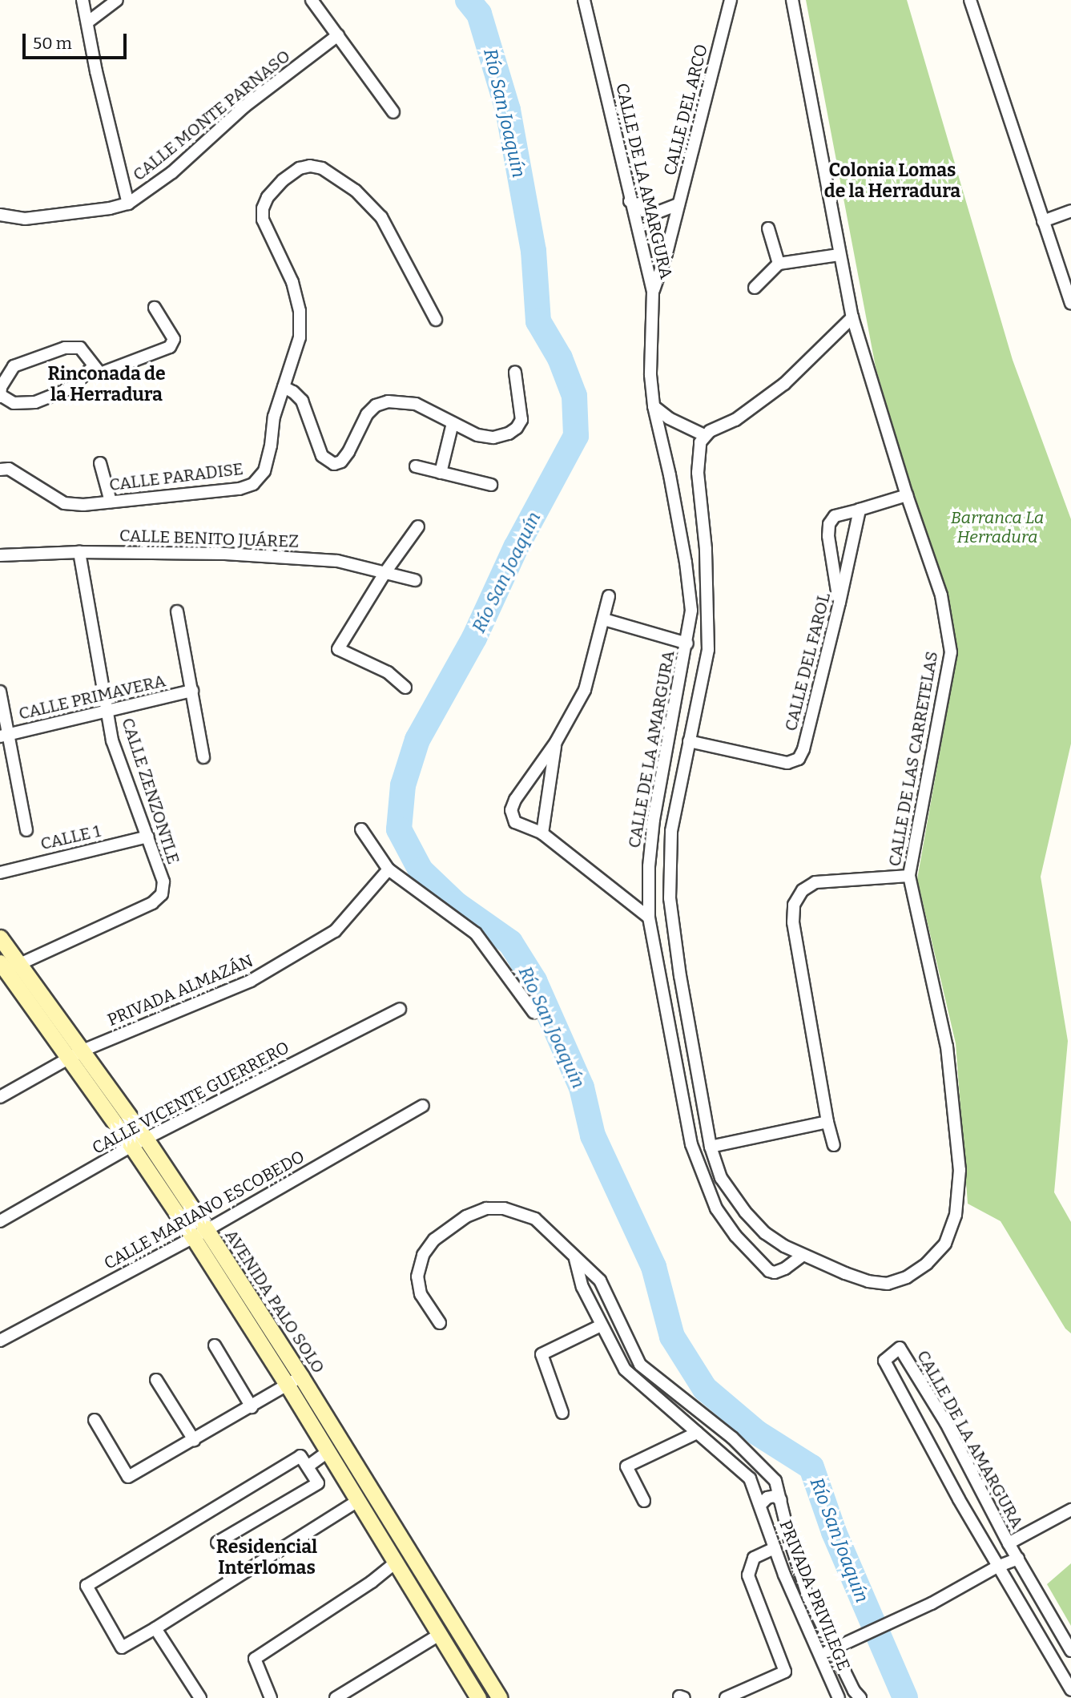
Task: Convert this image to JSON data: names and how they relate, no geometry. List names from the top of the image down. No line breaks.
{"streets":{"main road":["AVENIDA PALO SOLO"],"street":["CALLE DEL ARCO","CALLE MONTE PARNASO","CALLE DE LA AMARGURA","CALLE PARADISE","CALLE BENITO JUÁREZ","CALLE DEL FAROL","CALLE PRIMAVERA","CALLE DE LAS CARRETELAS","CALLE ZENZONTLE","CALLE 1","PRIVADA ALMAZÁN","CALLE VICENTE GUERRERO","CALLE MARIANO ESCOBEDO","PRIVADA PRIVILEGE"]},"crossings":[["CALLE DEL ARCO","CALLE DE LA AMARGURA"],["CALLE DE LA AMARGURA","CALLE DEL FAROL"],["CALLE DE LA AMARGURA","CALLE DE LAS CARRETELAS"],["CALLE BENITO JUÁREZ","CALLE ZENZONTLE"],["CALLE PRIMAVERA","CALLE ZENZONTLE"],["CALLE ZENZONTLE","CALLE 1"],["CALLE ZENZONTLE","AVENIDA PALO SOLO"],["PRIVADA ALMAZÁN","AVENIDA PALO SOLO"],["CALLE VICENTE GUERRERO","AVENIDA PALO SOLO"],["CALLE MARIANO ESCOBEDO","AVENIDA PALO SOLO"]],"districts":["Colonia Lomas de la Herradura","Rinconada de la Herradura","Residencial Interlomas"],"water":["Río San Joaquín"],"parks":["Barranca La Herradura"],"scale_bar":"50 m"}
